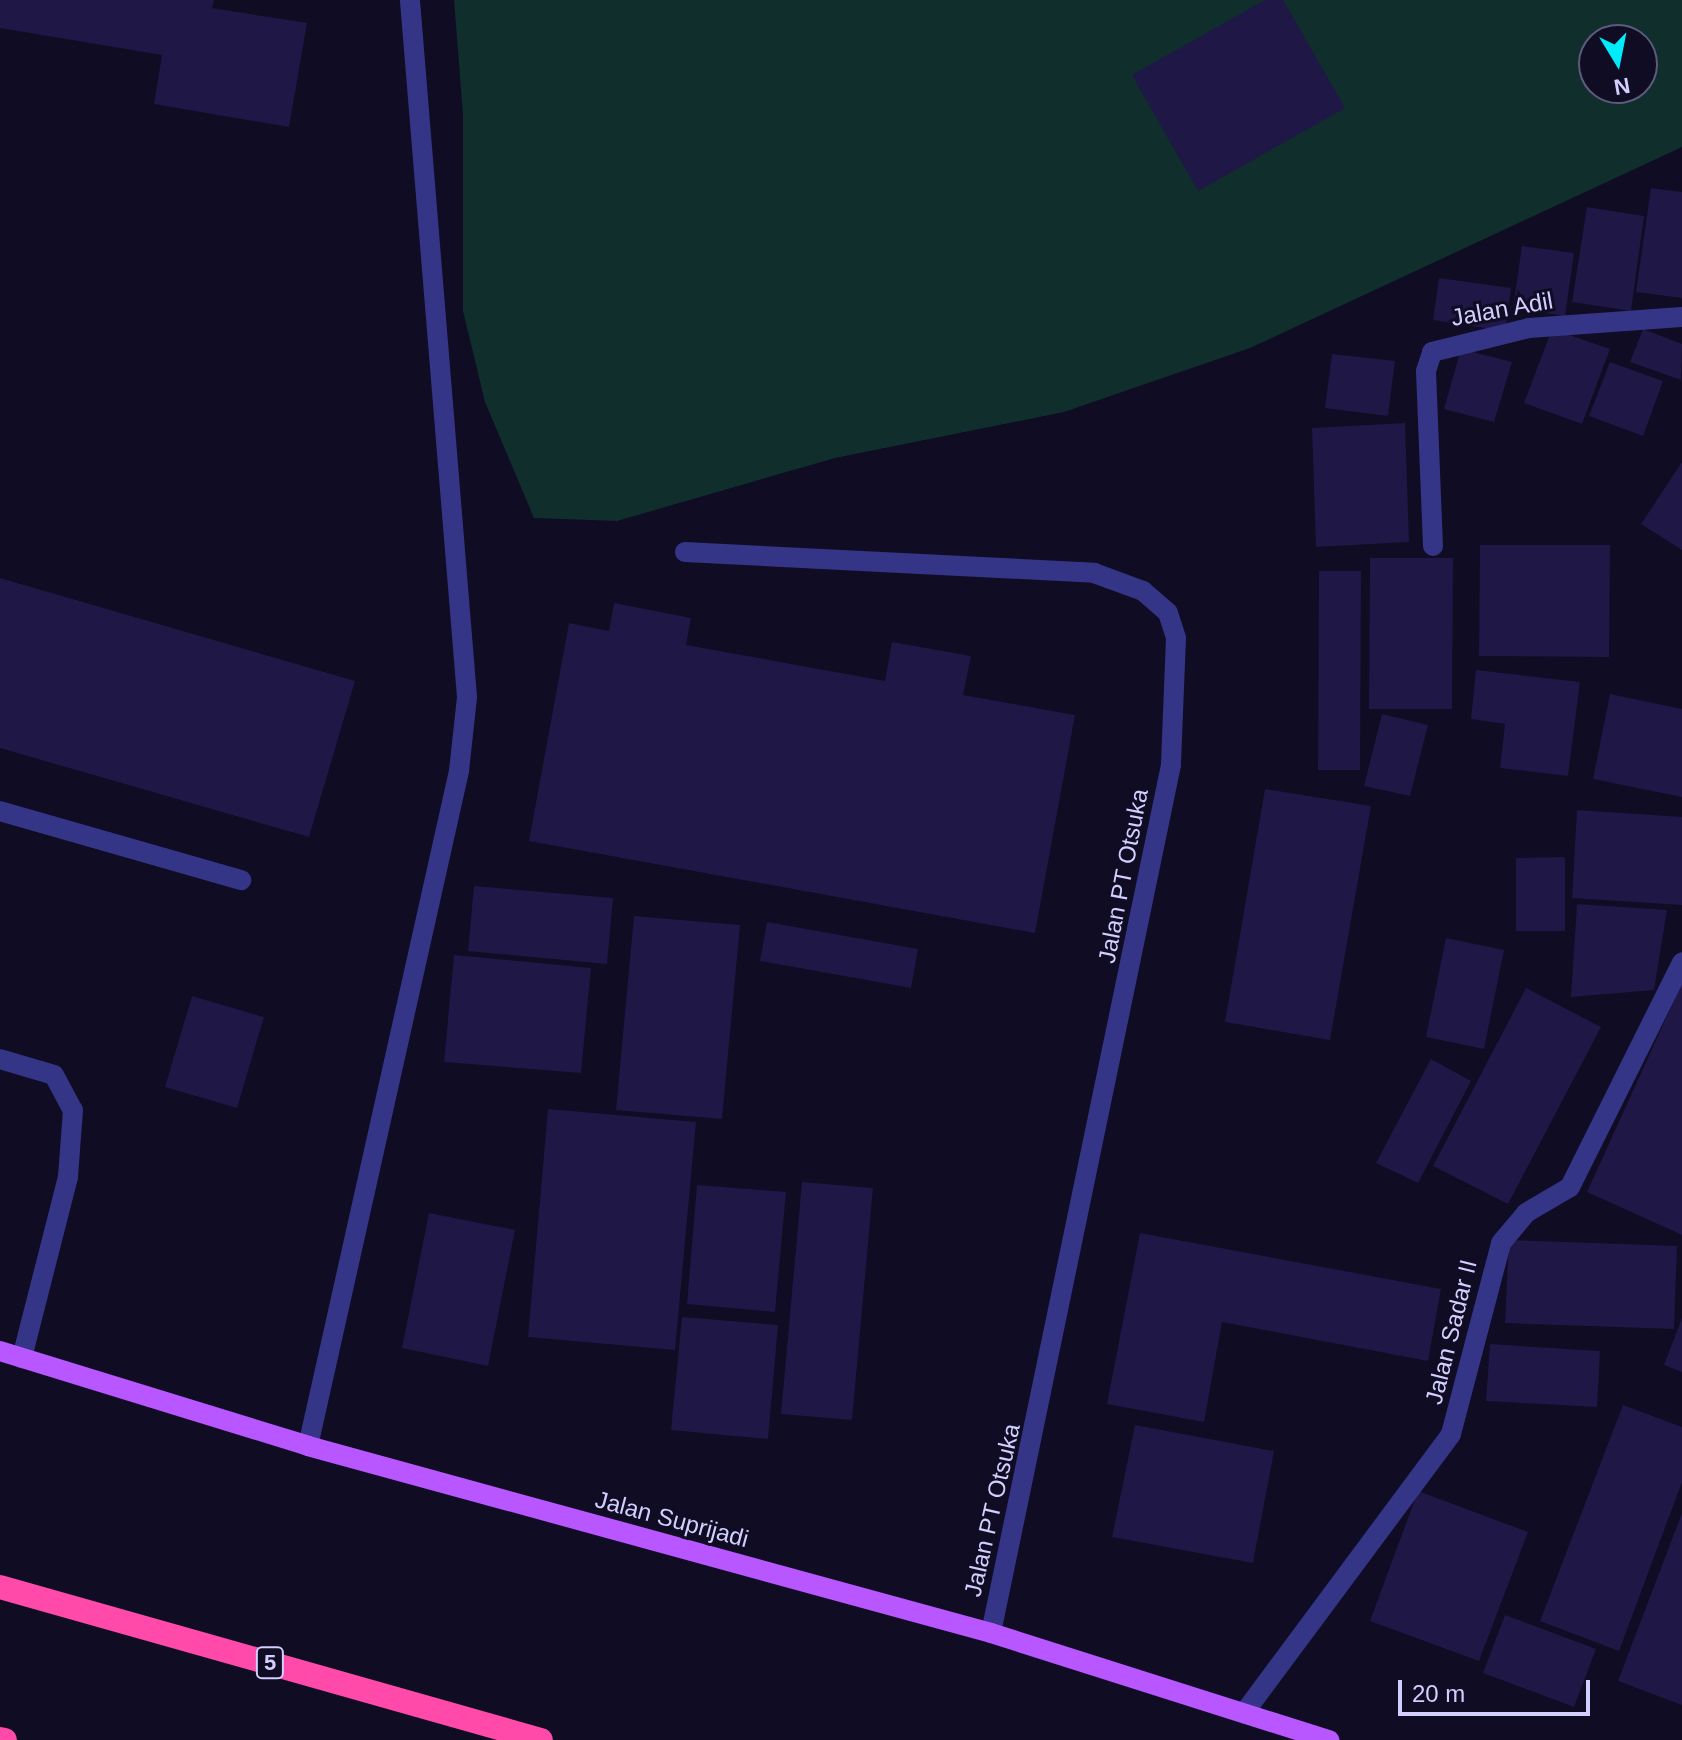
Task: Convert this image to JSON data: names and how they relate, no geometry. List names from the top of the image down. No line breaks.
{"streets":{"highway":["5"],"main road":["Jalan Suprijadi"],"street":["Jalan Adil","Jalan PT Otsuka","Jalan Sadar II"]},"crossings":[["Jalan PT Otsuka","Jalan Suprijadi"],["Jalan Sadar II","Jalan Suprijadi"]],"scale_bar":"20 m","north":"bottom"}
